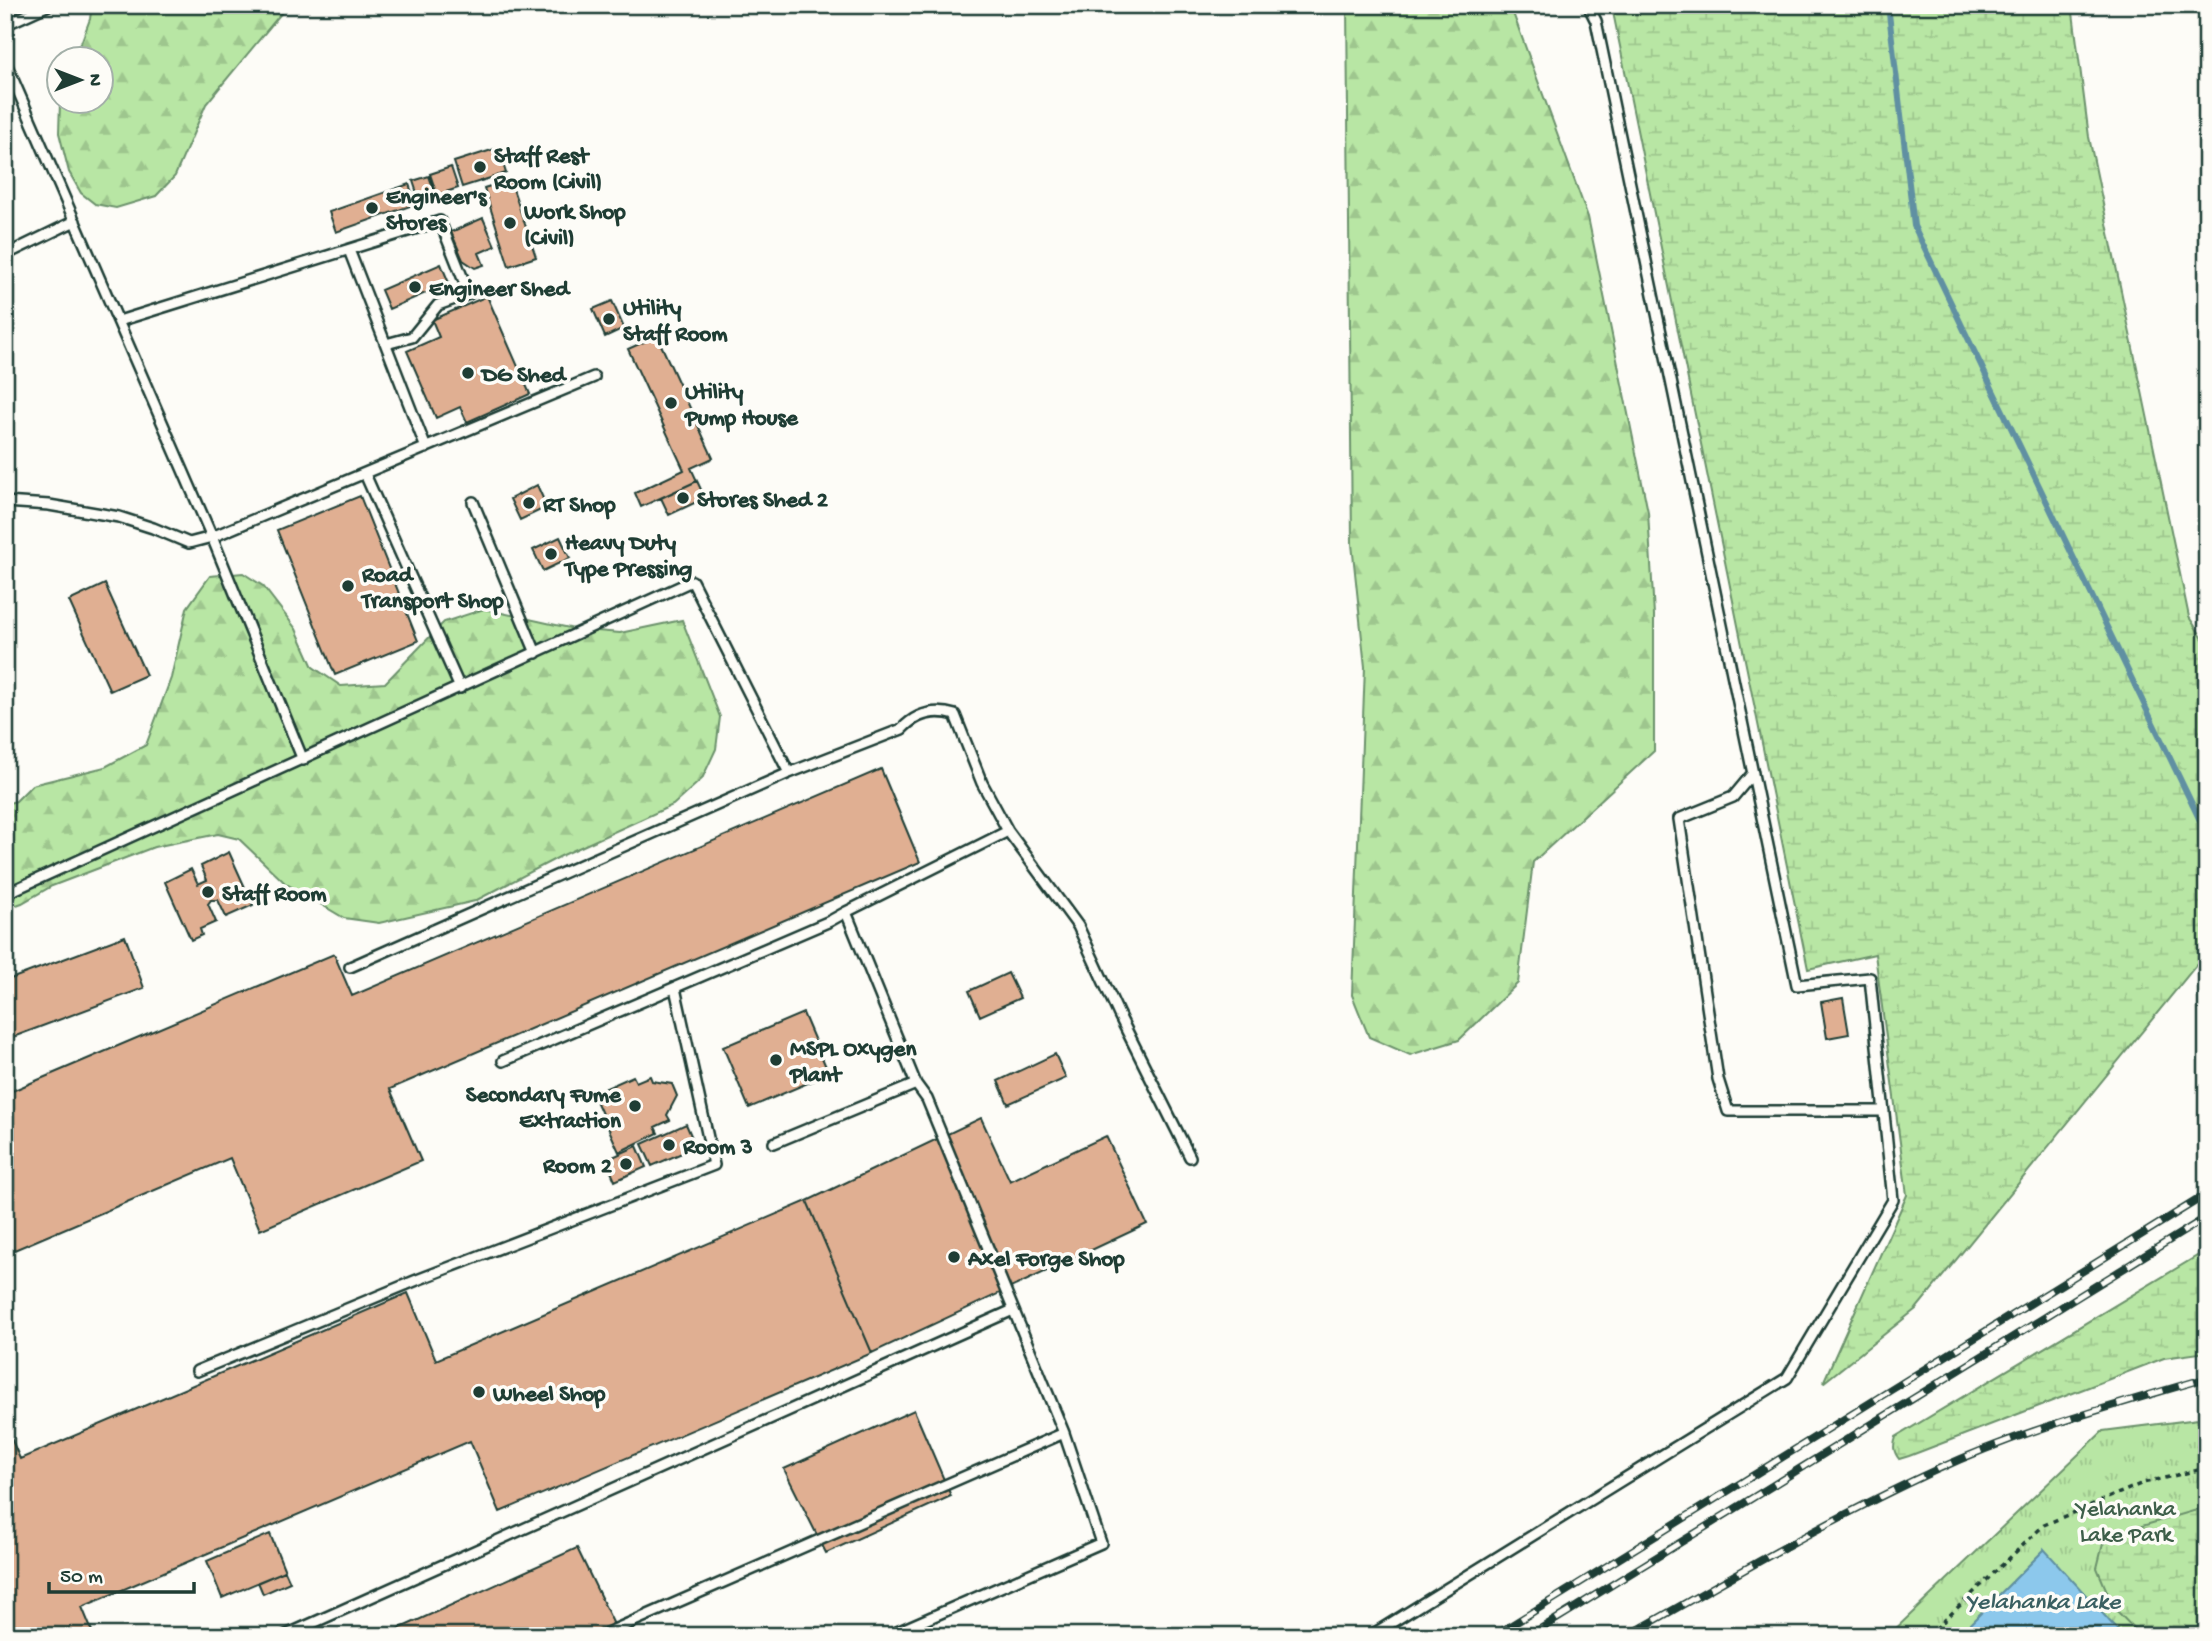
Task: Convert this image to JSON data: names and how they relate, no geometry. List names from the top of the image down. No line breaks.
{"water":["Yelahanka Lake"],"parks":["Yelahanka Lake Park"],"places":["Staff Rest Room (Civil)","Engineer's Stores","Work Shop (Civil)","Engineer Shed","Utility Staff Room","DG Shed","Utility Pump House","Stores Shed 2","RT Shop","Heavy Duty Type Pressing","Road Transport Shop","Staff Room","MSPL Oxygen Plant","Secondary Fume Extraction","Room 3","Room 2","Axel Forge Shop","Wheel Shop"],"scale_bar":"50 m","north":"right"}
